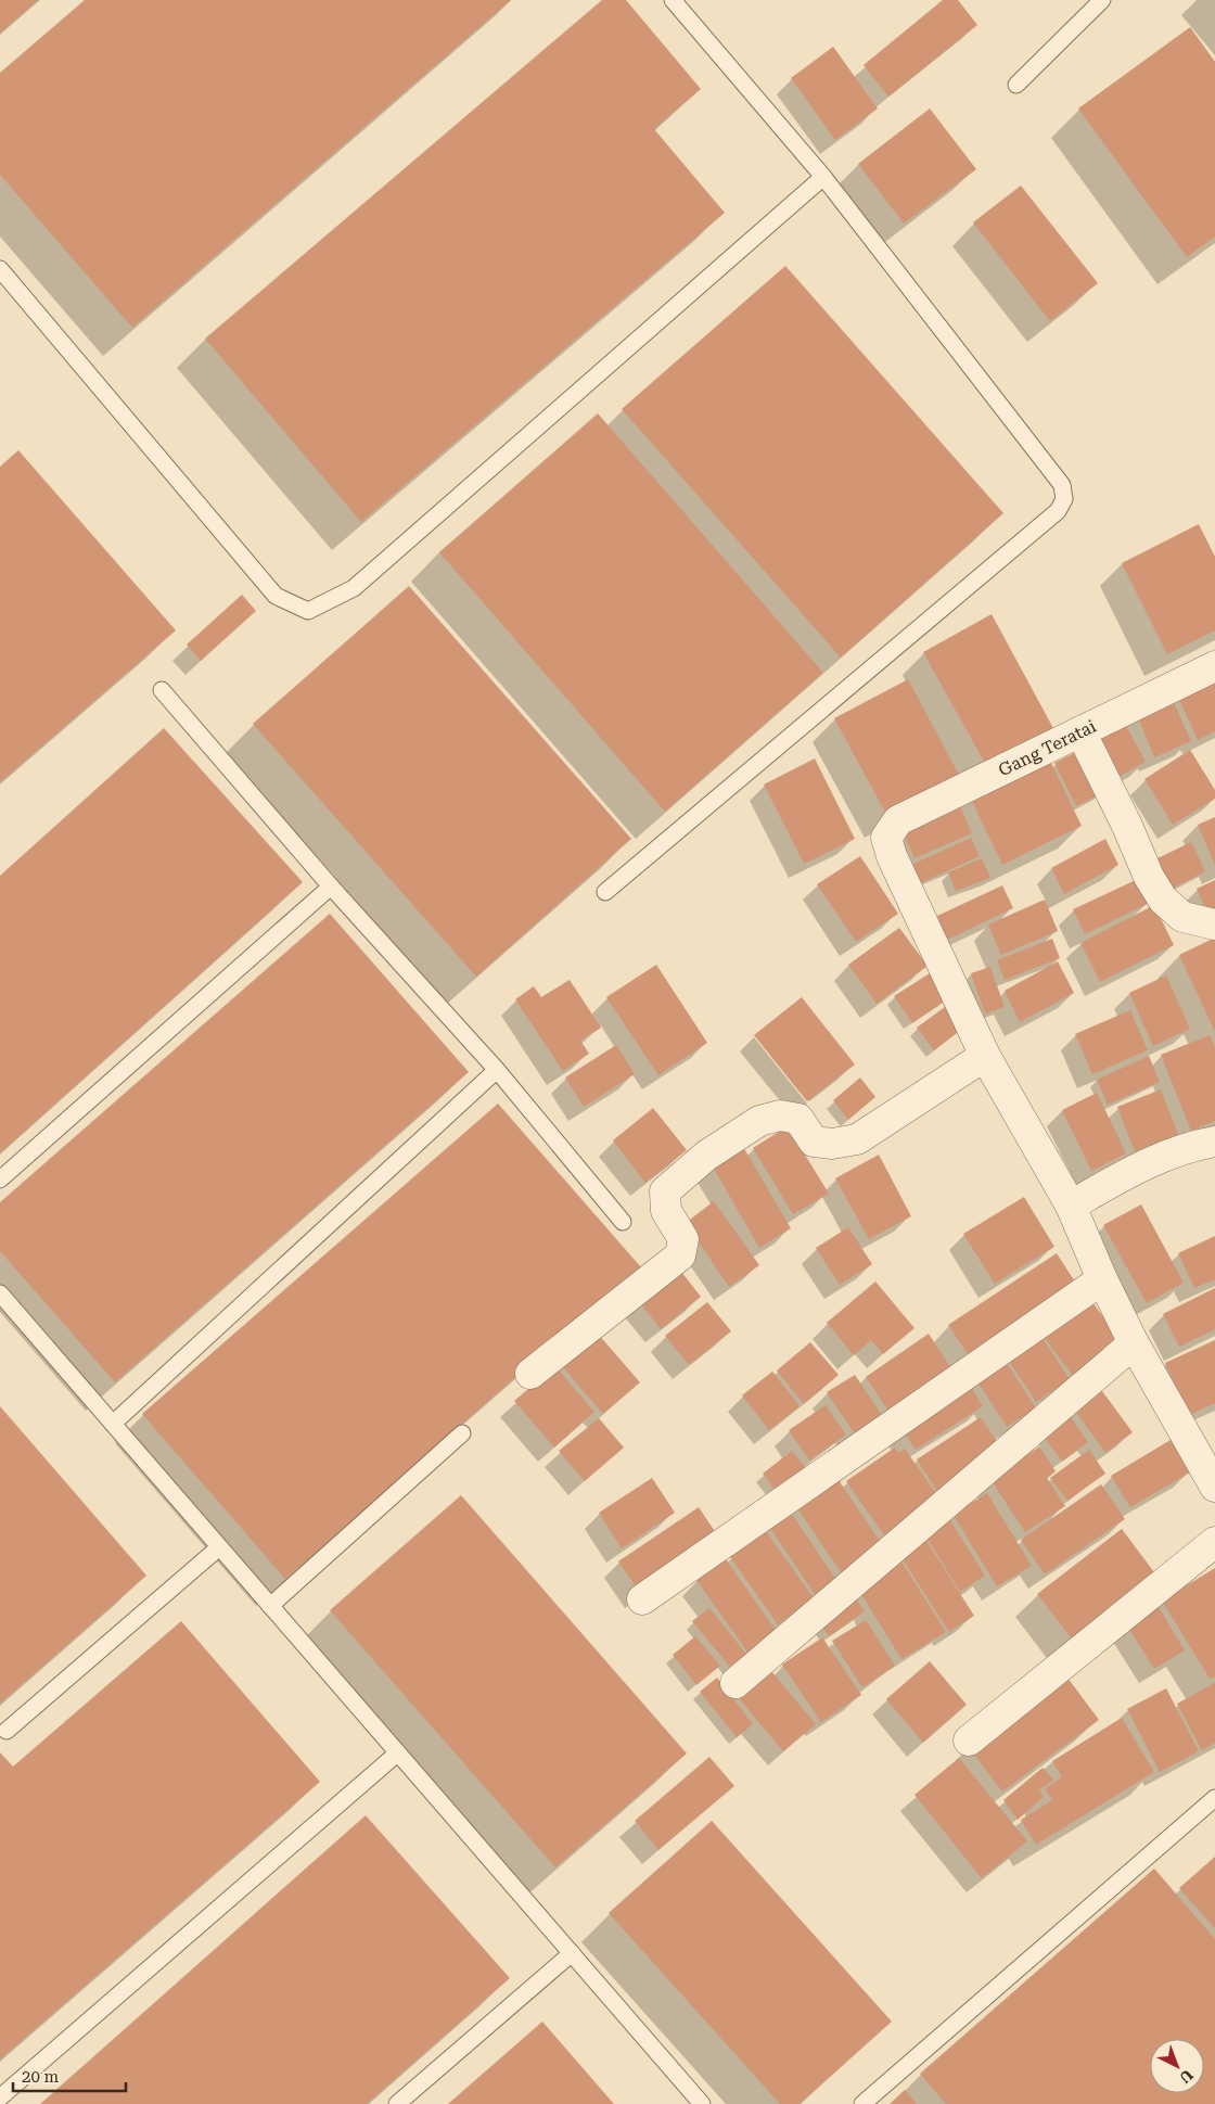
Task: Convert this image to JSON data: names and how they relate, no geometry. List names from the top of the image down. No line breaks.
{"streets":{"street":["Gang Teratai"]},"scale_bar":"20 m","north":"bottom right"}
